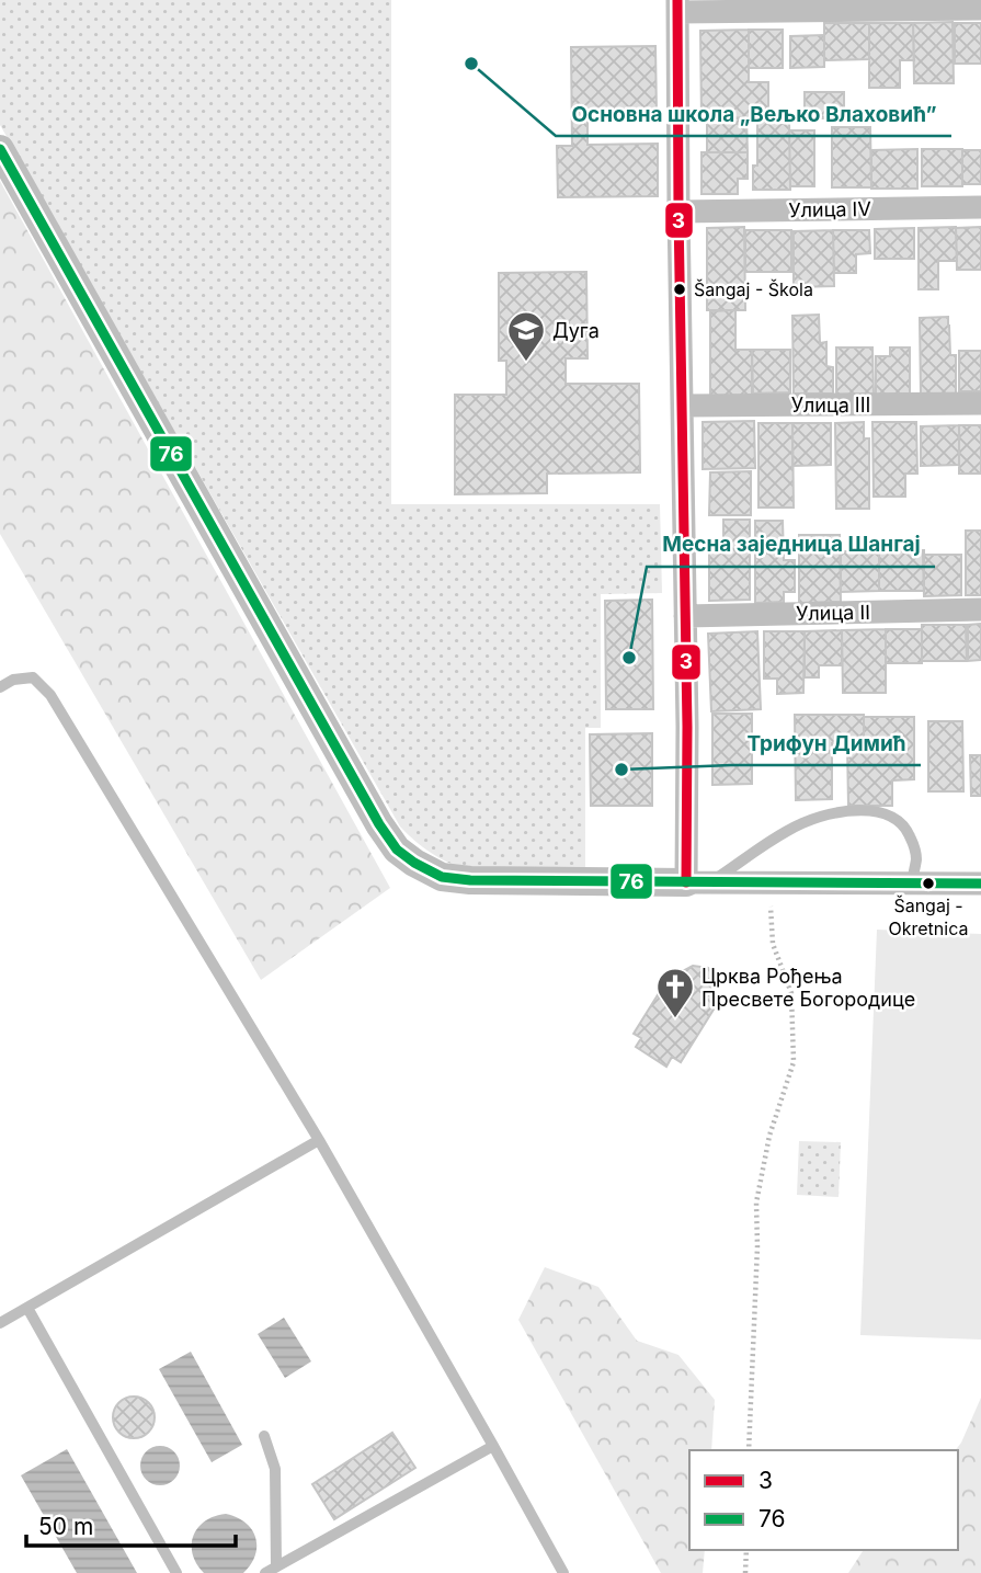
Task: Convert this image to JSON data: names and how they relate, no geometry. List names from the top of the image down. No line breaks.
{"streets":{"street":["Улица IV","Улица III","Улица II"]},"places":{"other":["Основна школа „Вељко Влаховић”","Šangaj - Škola","Месна заједница Шангај","Трифун Димић","Šangaj - Okretnica"],"school or university":["Дуга"],"church":["Црква Рођења Пресвете Богородице"]},"lines":["transit line 3","transit line 76"],"legend":["3","76"],"scale_bar":"50 m"}
